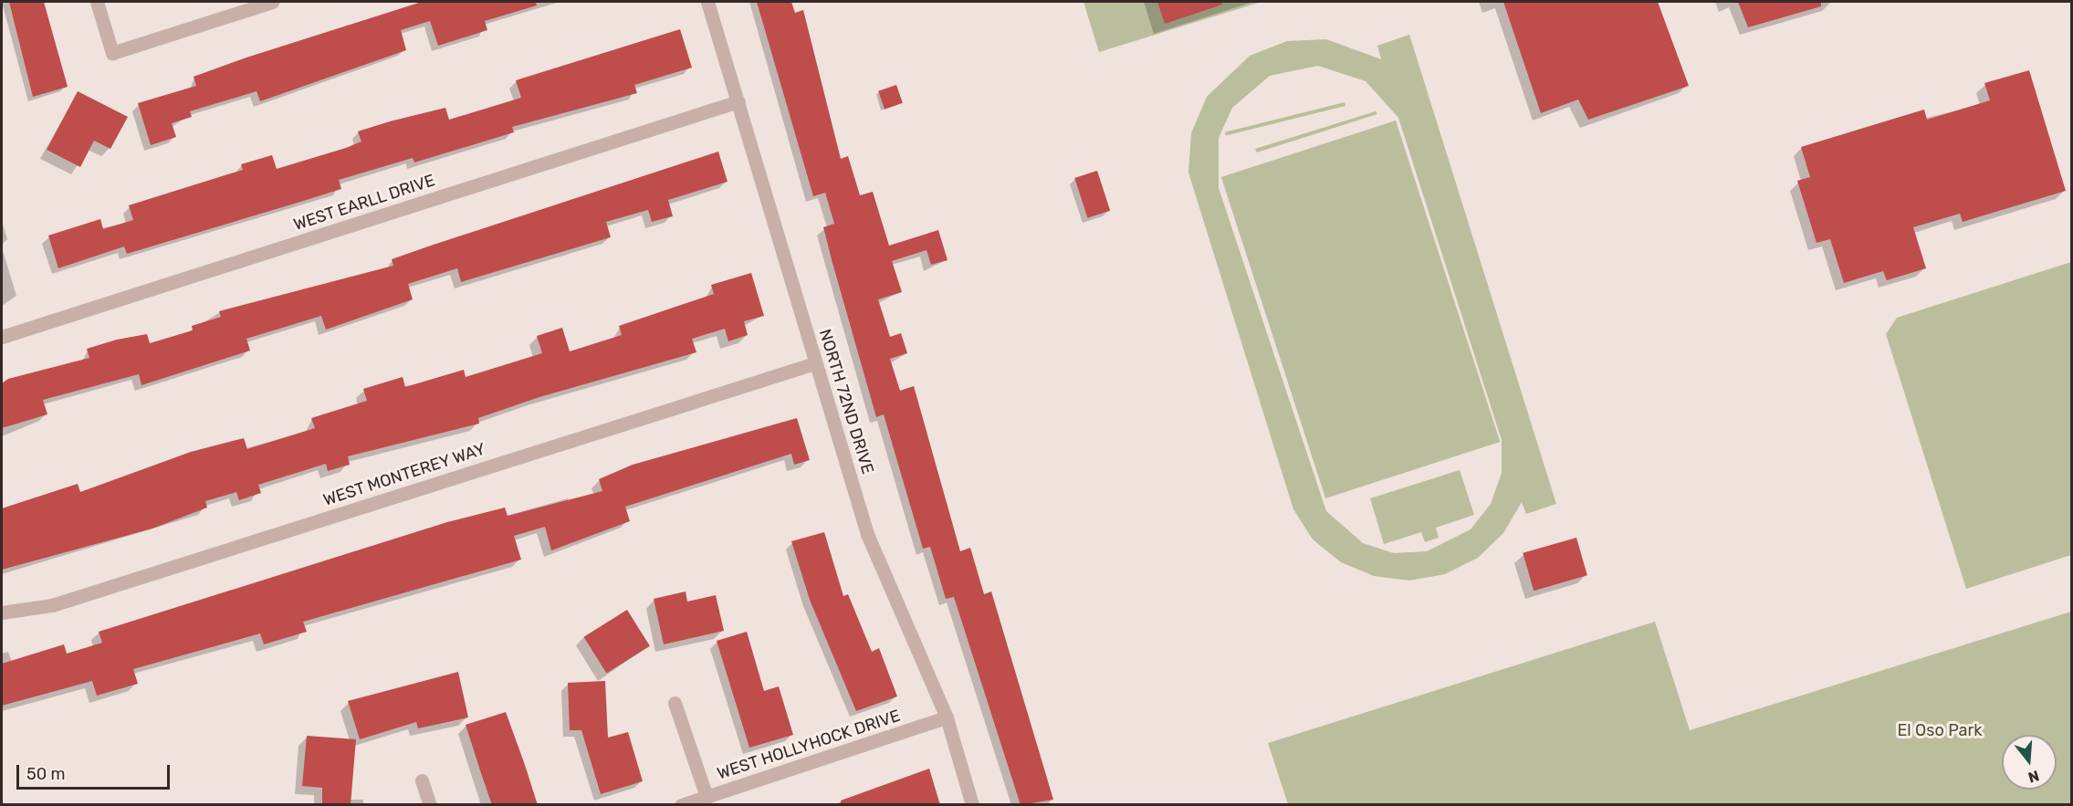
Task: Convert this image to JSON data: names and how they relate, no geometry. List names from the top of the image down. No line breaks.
{"streets":{"street":["WEST EARLL DRIVE","NORTH 72ND DRIVE","WEST MONTEREY WAY","WEST HOLLYHOCK DRIVE"]},"crossings":[["WEST EARLL DRIVE","NORTH 72ND DRIVE"],["NORTH 72ND DRIVE","WEST MONTEREY WAY"],["NORTH 72ND DRIVE","WEST HOLLYHOCK DRIVE"]],"parks":["El Oso Park"],"scale_bar":"50 m","north":"bottom"}
